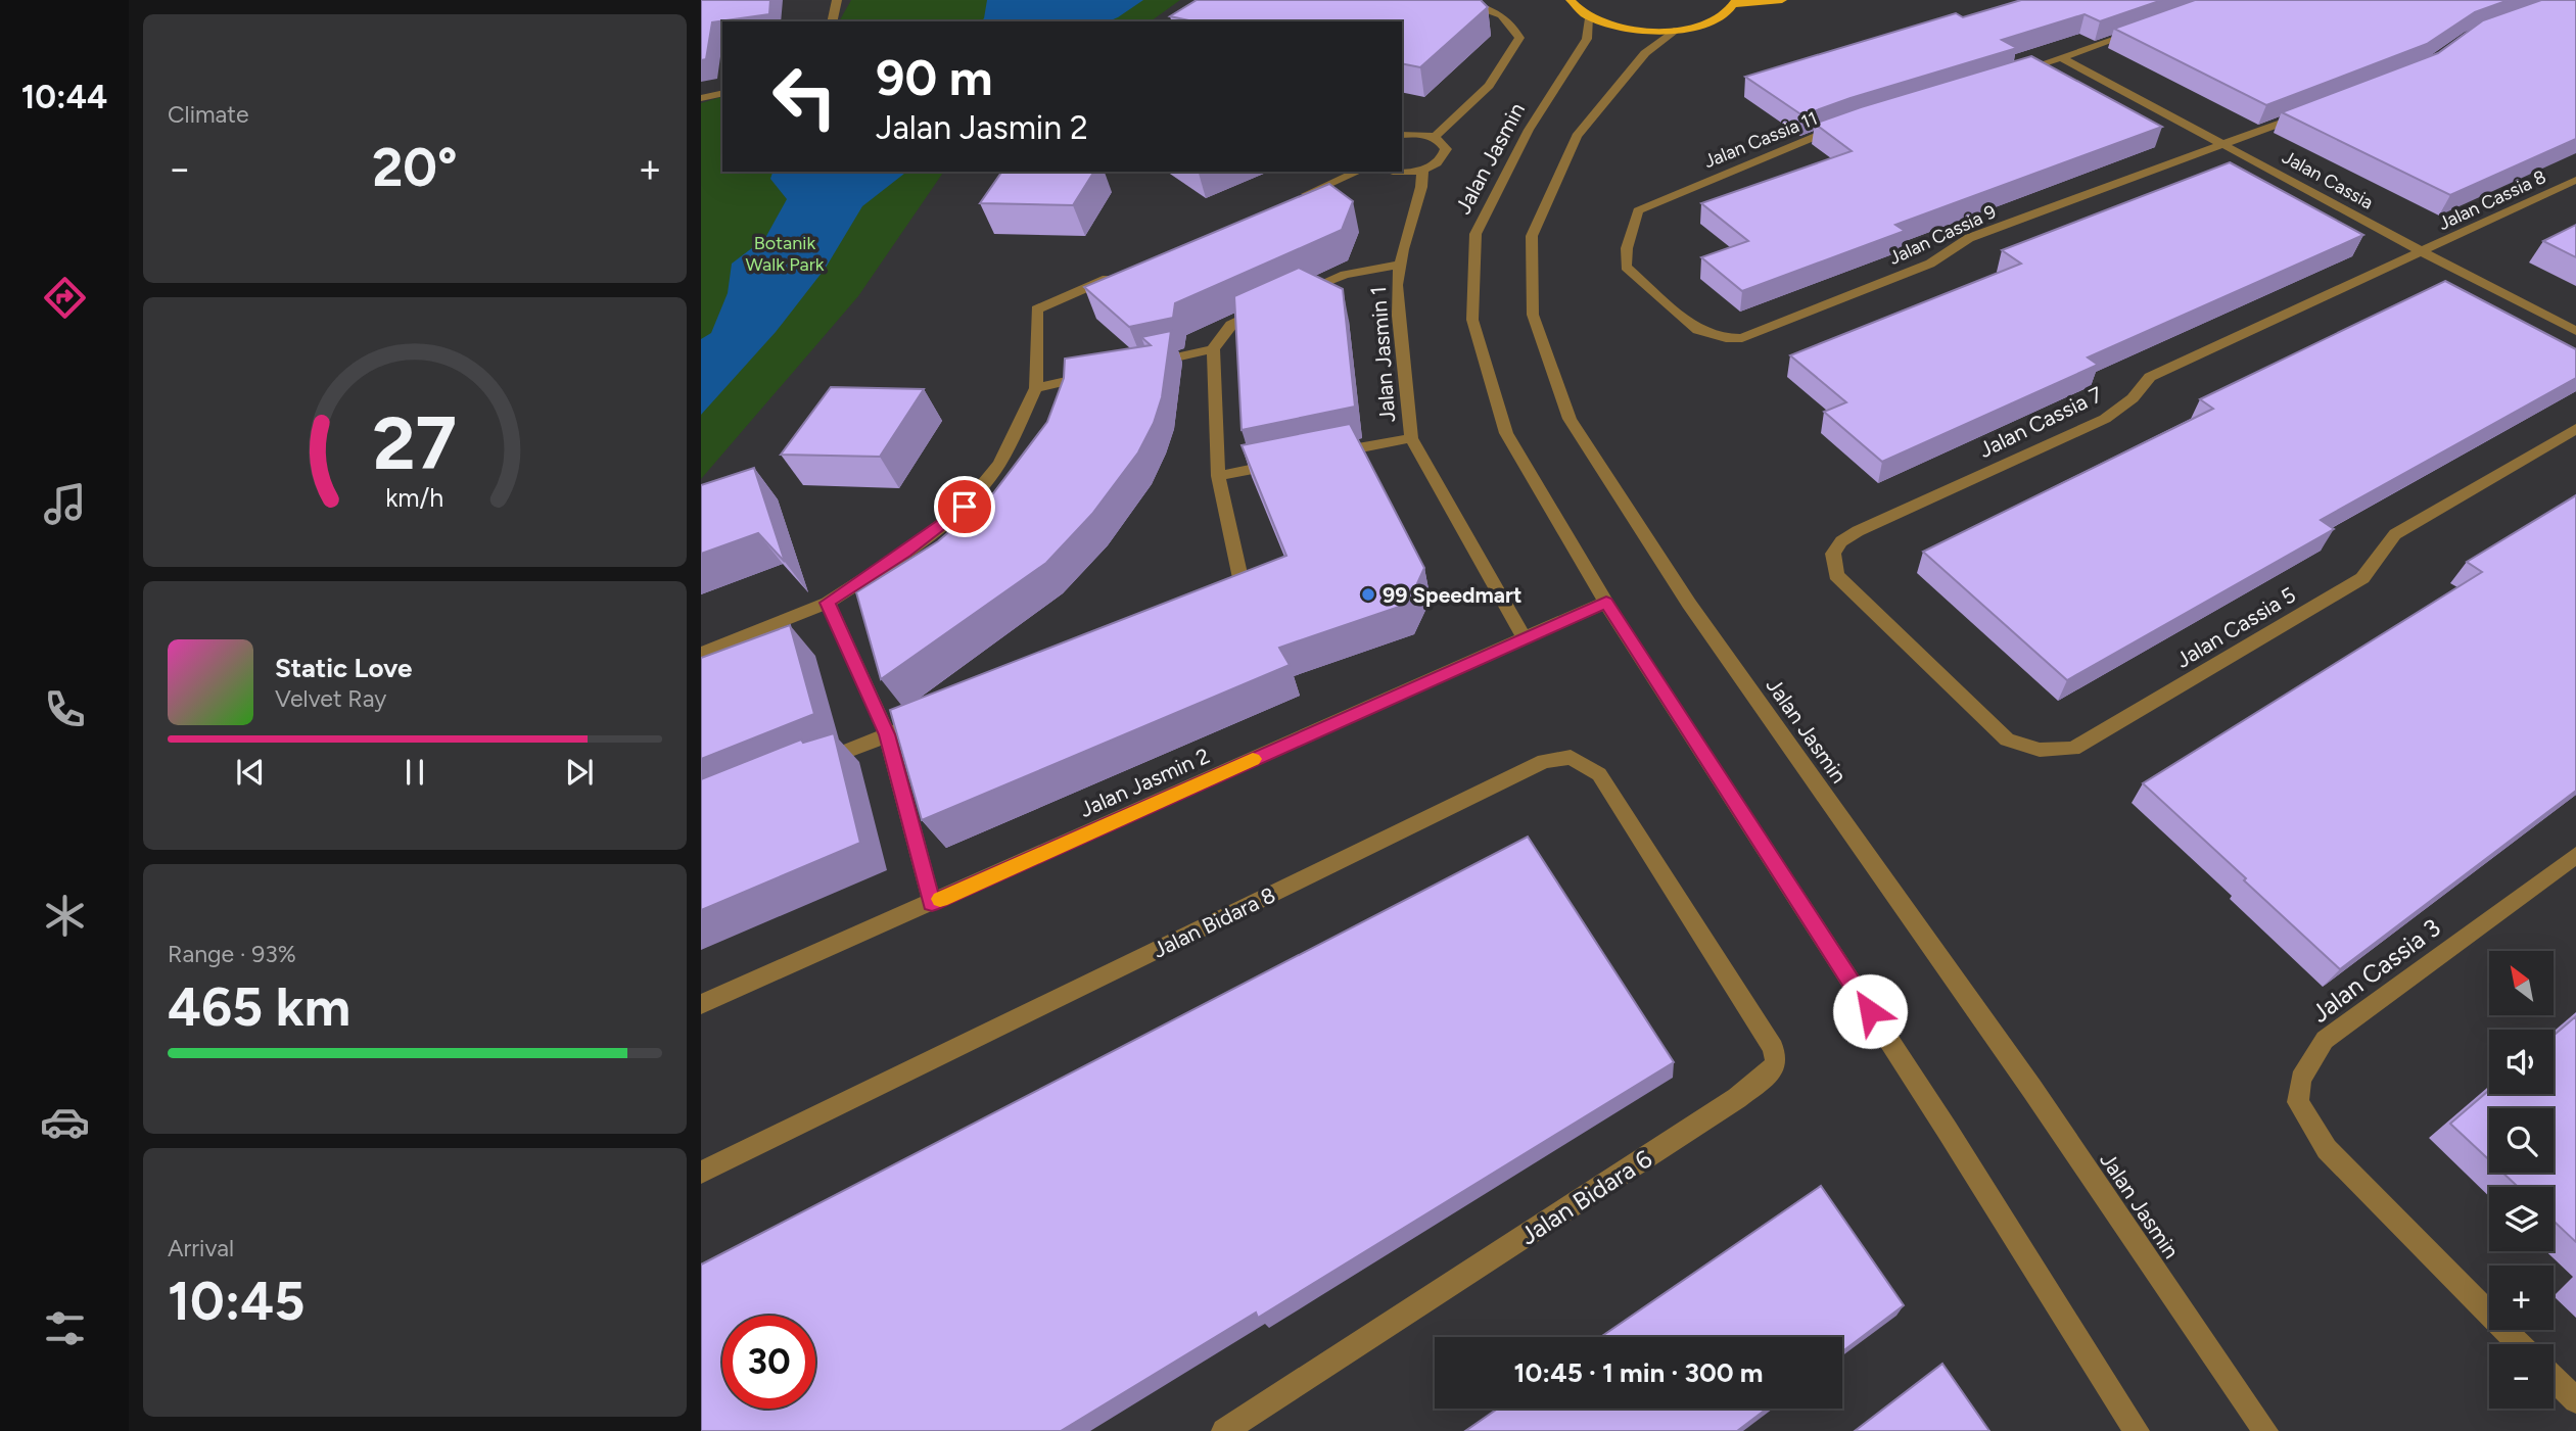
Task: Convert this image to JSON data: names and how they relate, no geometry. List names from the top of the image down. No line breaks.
{"streets":{"street":["Jalan Cassia 11","Jalan Jasmin","Jalan Cassia","Jalan Cassia 8","Jalan Cassia 9","Jalan Jasmin 1","Jalan Cassia 7","Jalan Cassia 5","Jalan Jasmin 2","Jalan Bidara 8","Jalan Cassia 3","Jalan Bidara 6"]},"crossings":[["Jalan Cassia 11","Jalan Cassia 9"],["Jalan Jasmin","Jalan Jasmin 2"],["Jalan Cassia","Jalan Cassia 8"],["Jalan Cassia","Jalan Cassia 9"],["Jalan Cassia","Jalan Cassia 7"],["Jalan Cassia 8","Jalan Cassia 7"],["Jalan Jasmin 1","Jalan Jasmin 2"],["Jalan Cassia 7","Jalan Cassia 5"],["Jalan Bidara 8","Jalan Bidara 6"]],"parks":["Botanik Walk Park"],"places":["99 Speedmart"],"north":"top left","page":{"tabs":"10:44","tile":["Climate",["Range · 93%","465 km"],["Arrival","10:45"]],"turn":["90 m","Jalan Jasmin 2"],"heat":["−","20°","+"],"song":["Static Love","Velvet Ray"],"map_buttons":["+","−"],"limit":"30","trip":"10:45 · 1 min · 300 m","gauge":["27","km/h"]}}
